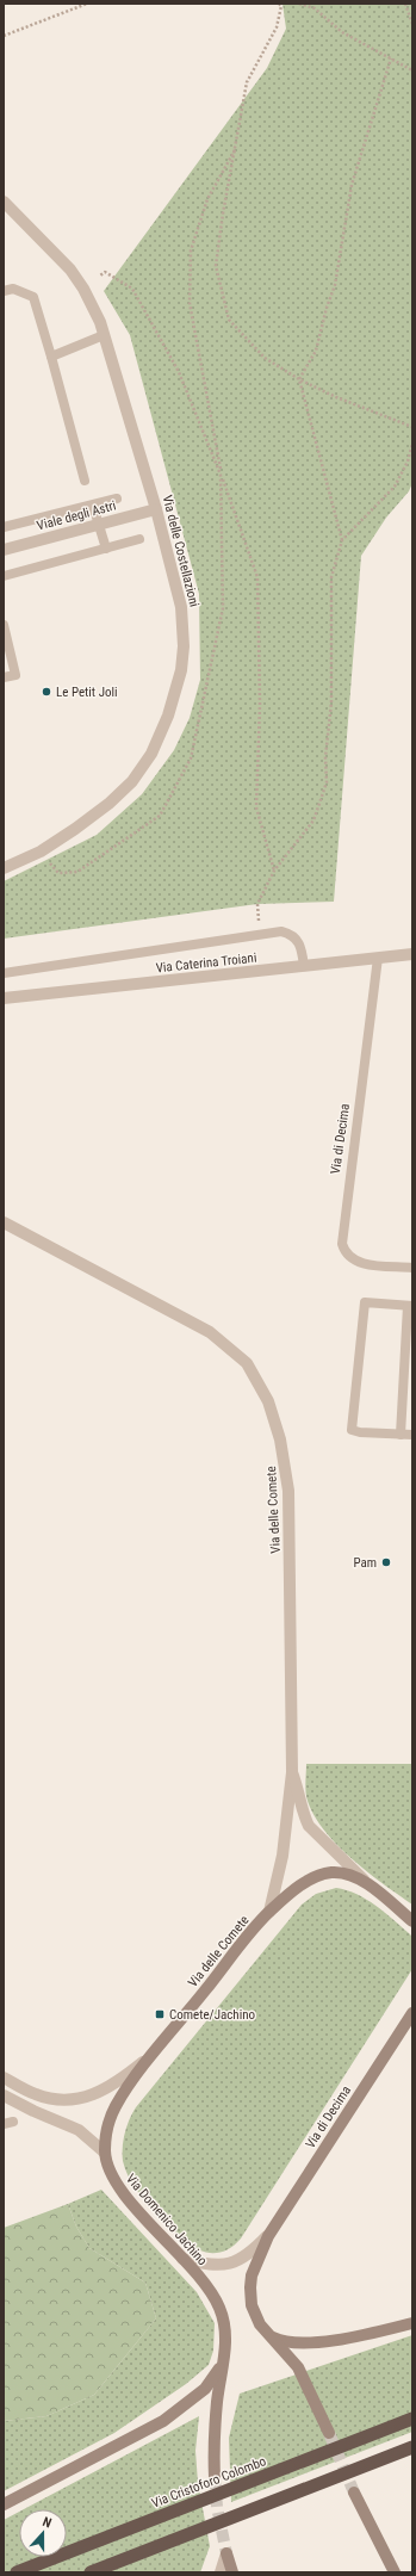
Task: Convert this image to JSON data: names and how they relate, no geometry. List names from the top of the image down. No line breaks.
{"streets":{"highway":["Via Cristoforo Colombo"],"main road":["Via di Decima","Via delle Comete","Via Domenico Jachino"],"street":["Viale degli Astri","Via delle Costellazioni","Via Caterina Troiani"]},"crossings":[["Viale degli Astri","Via delle Costellazioni"],["Via Caterina Troiani","Via di Decima"],["Via di Decima","Via Domenico Jachino"],["Via delle Comete","Via Domenico Jachino"]],"places":{"other":["Le Petit Joli","Pam"],"transit":["Comete/Jachino"]},"north":"top"}
